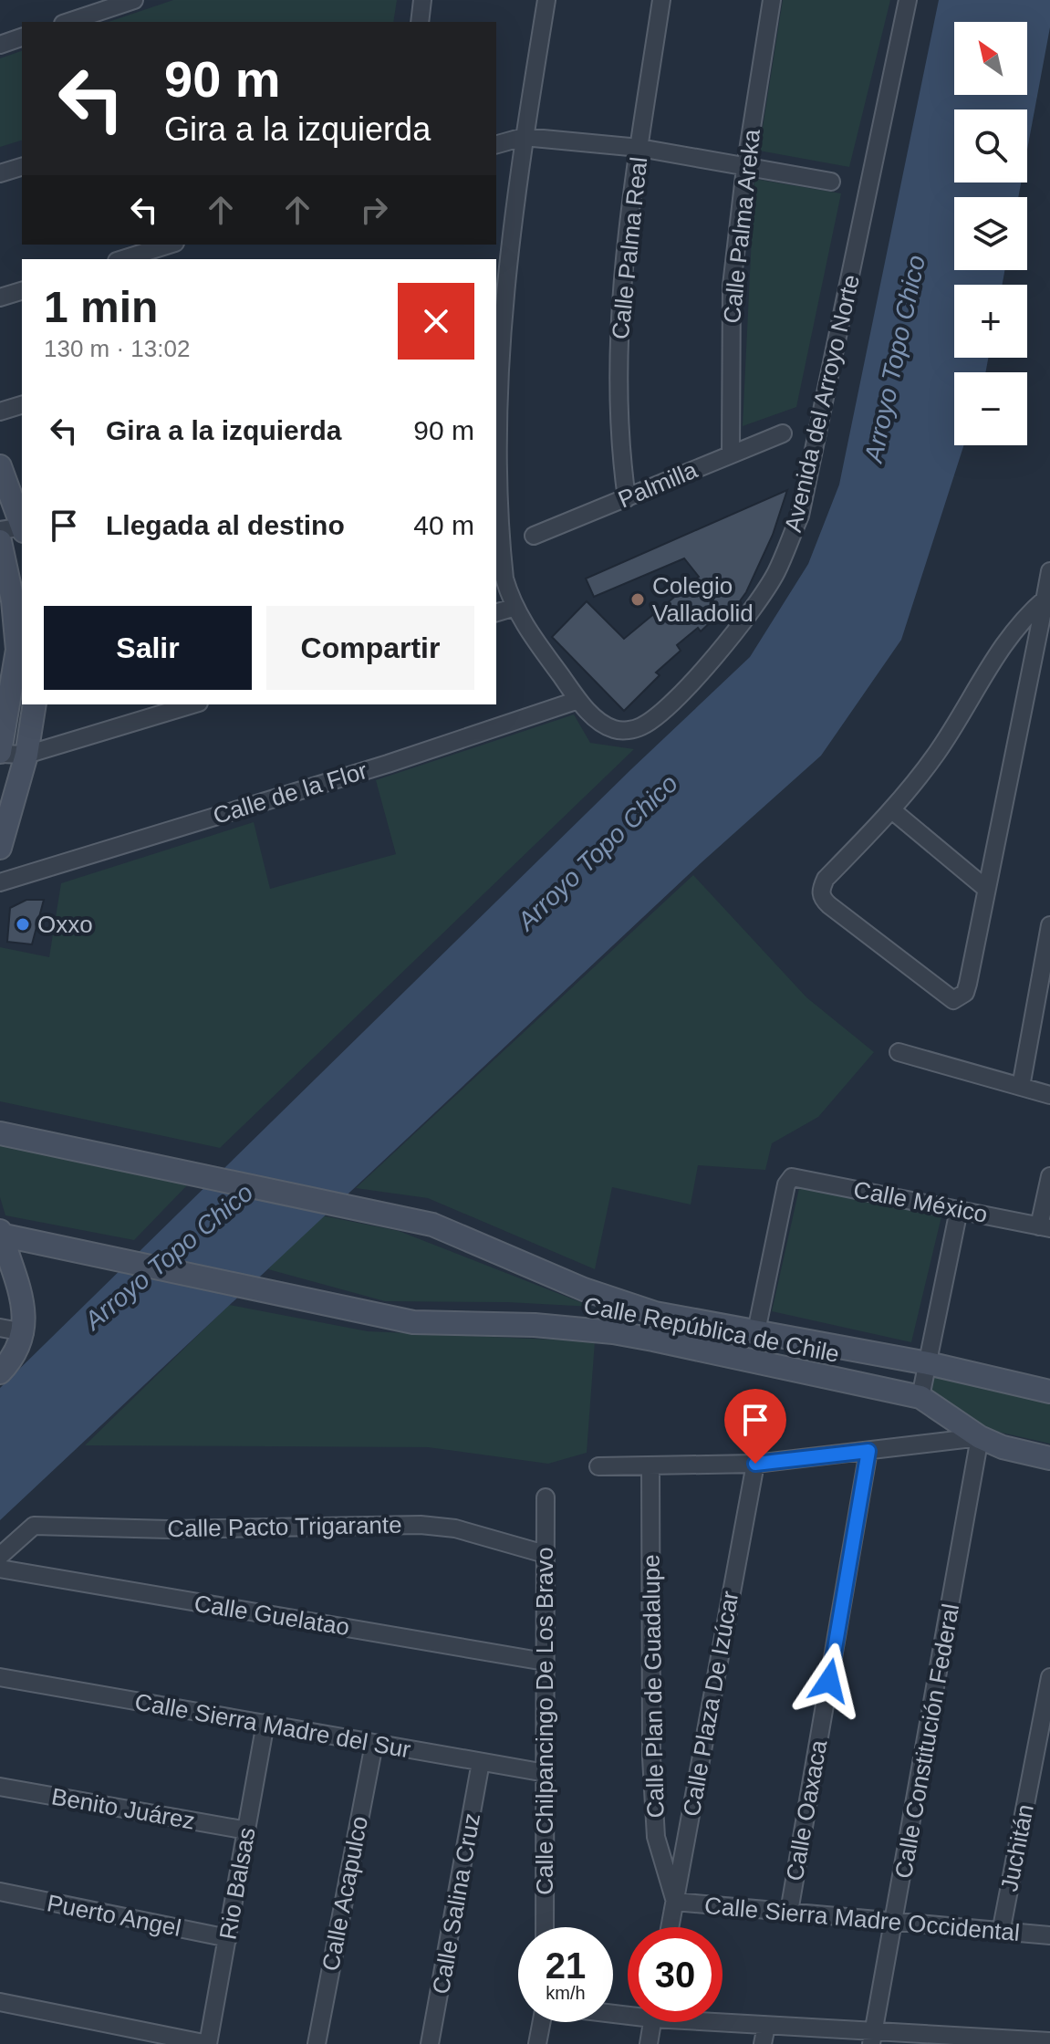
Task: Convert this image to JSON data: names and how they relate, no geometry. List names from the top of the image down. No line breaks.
{"streets":{"street":["Calle Palma Areka","Calle Palma Real","Avenida del Arroyo Norte","Palmilla","Calle de la Flor","Calle México","Calle República de Chile","Calle Pacto Trigarante","Calle Guelatao","Calle Plan de Guadalupe","Calle Plaza De Izúcar","Calle Chilpancingo De Los Bravo","Calle Sierra Madre del Sur","Calle Constitución Federal","Benito Juárez","Calle Oaxaca","Juchitán","Rio Balsas","Calle Acapulco","Calle Salina Cruz","Puerto Angel","Calle Sierra Madre Occidental"]},"crossings":[["Calle Palma Areka","Palmilla"],["Calle Palma Real","Palmilla"],["Avenida del Arroyo Norte","Calle de la Flor"],["Calle México","Calle República de Chile"],["Calle República de Chile","Calle Constitución Federal"],["Calle Pacto Trigarante","Calle Chilpancingo De Los Bravo"],["Calle Guelatao","Calle Chilpancingo De Los Bravo"],["Calle Plan de Guadalupe","Calle Plaza De Izúcar"],["Calle Plan de Guadalupe","Calle Sierra Madre Occidental"],["Calle Plaza De Izúcar","Calle Sierra Madre Occidental"],["Calle Chilpancingo De Los Bravo","Calle Sierra Madre del Sur"],["Calle Sierra Madre del Sur","Rio Balsas"],["Calle Sierra Madre del Sur","Calle Acapulco"],["Calle Sierra Madre del Sur","Calle Salina Cruz"],["Calle Constitución Federal","Calle Sierra Madre Occidental"],["Benito Juárez","Rio Balsas"],["Calle Oaxaca","Calle Sierra Madre Occidental"],["Juchitán","Calle Sierra Madre Occidental"],["Rio Balsas","Puerto Angel"]],"water":["Arroyo Topo Chico"],"places":["Colegio Valladolid","Oxxo"],"north":"top left","page":{"map_buttons":["+","−"],"turn":["90 m","Gira a la izquierda"],"heading":["1 min","130 m · 13:02"],"list":[{"name":"Gira a la izquierda","value":"90 m"},{"name":"Llegada al destino","value":"40 m"}],"buttons":["Salir","Compartir"],"speed":"21 km/h","limit":"30"}}
